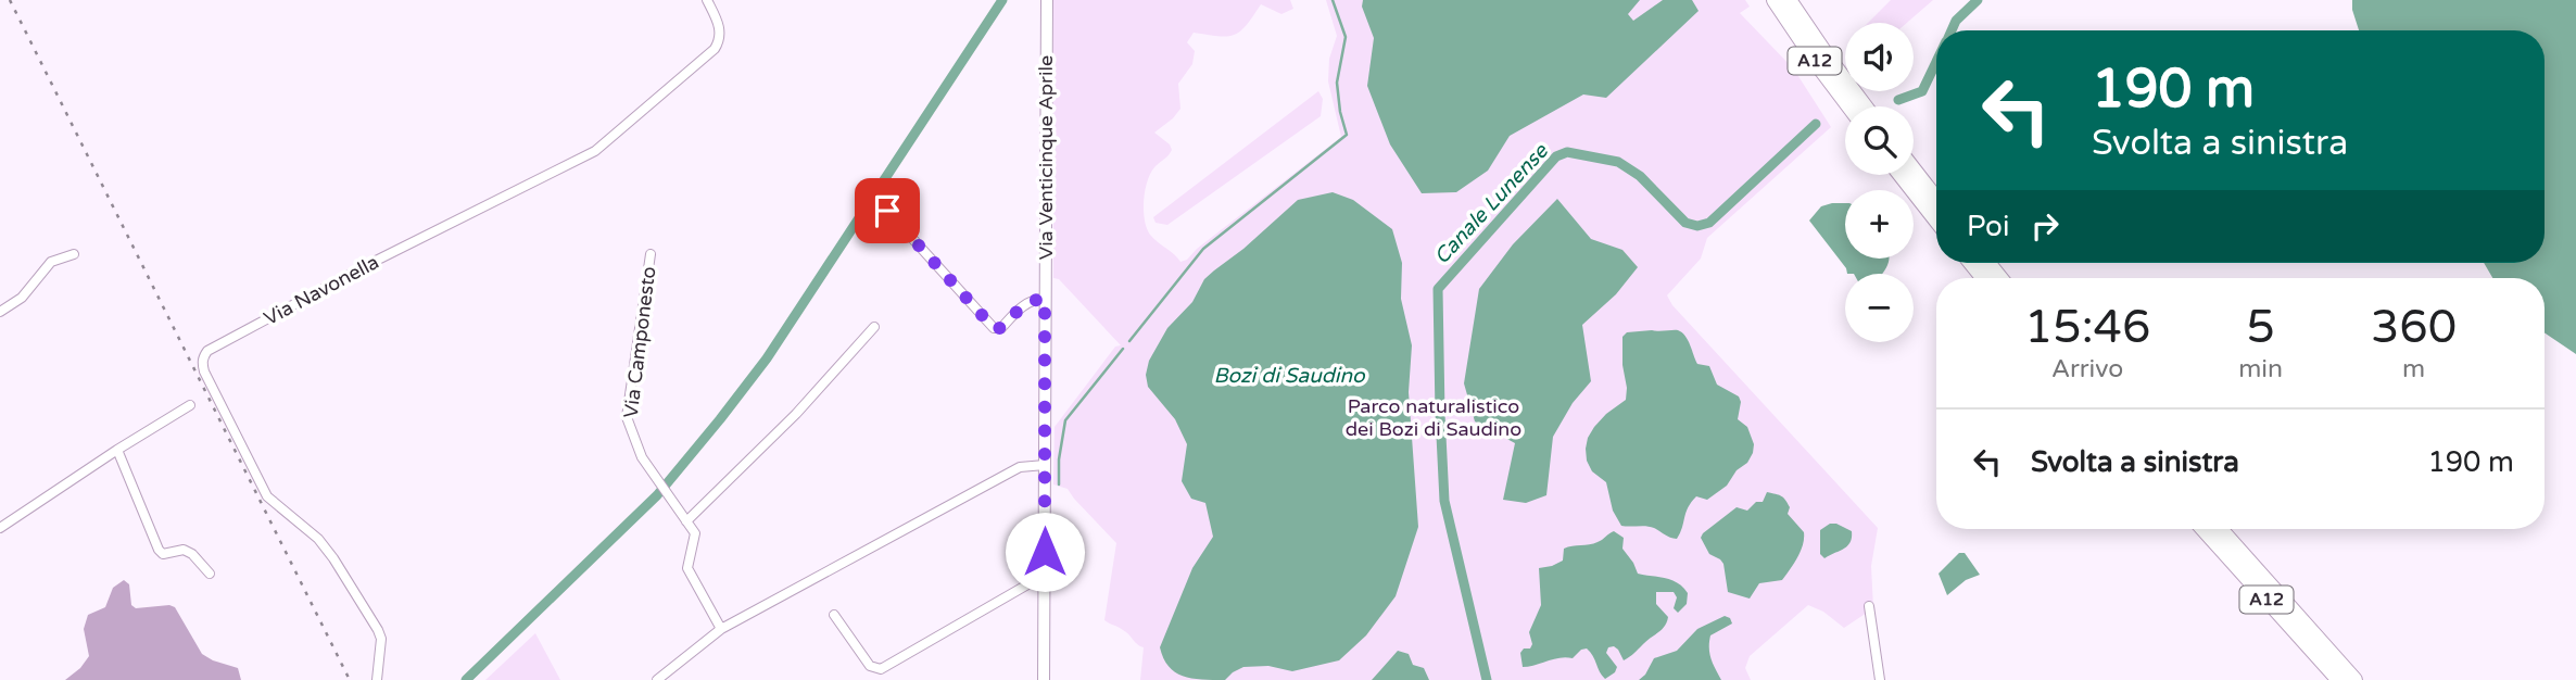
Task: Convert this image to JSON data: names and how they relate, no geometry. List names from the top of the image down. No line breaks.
{"streets":{"highway":["A12"],"main road":["Via Venticinque Aprile"],"street":["Via Navonella","Via Camponesto"]},"water":["Canale Lunense","Bozi di Saudino"],"parks":["Parco naturalistico dei Bozi di Saudino"],"page":{"map_buttons":["+","−"],"turn":["190 m","Svolta a sinistra"],"then":"Poi","eta":["15:46","Arrivo","5","min","360","m"],"list":[{"name":"Svolta a sinistra","value":"190 m"}]}}
